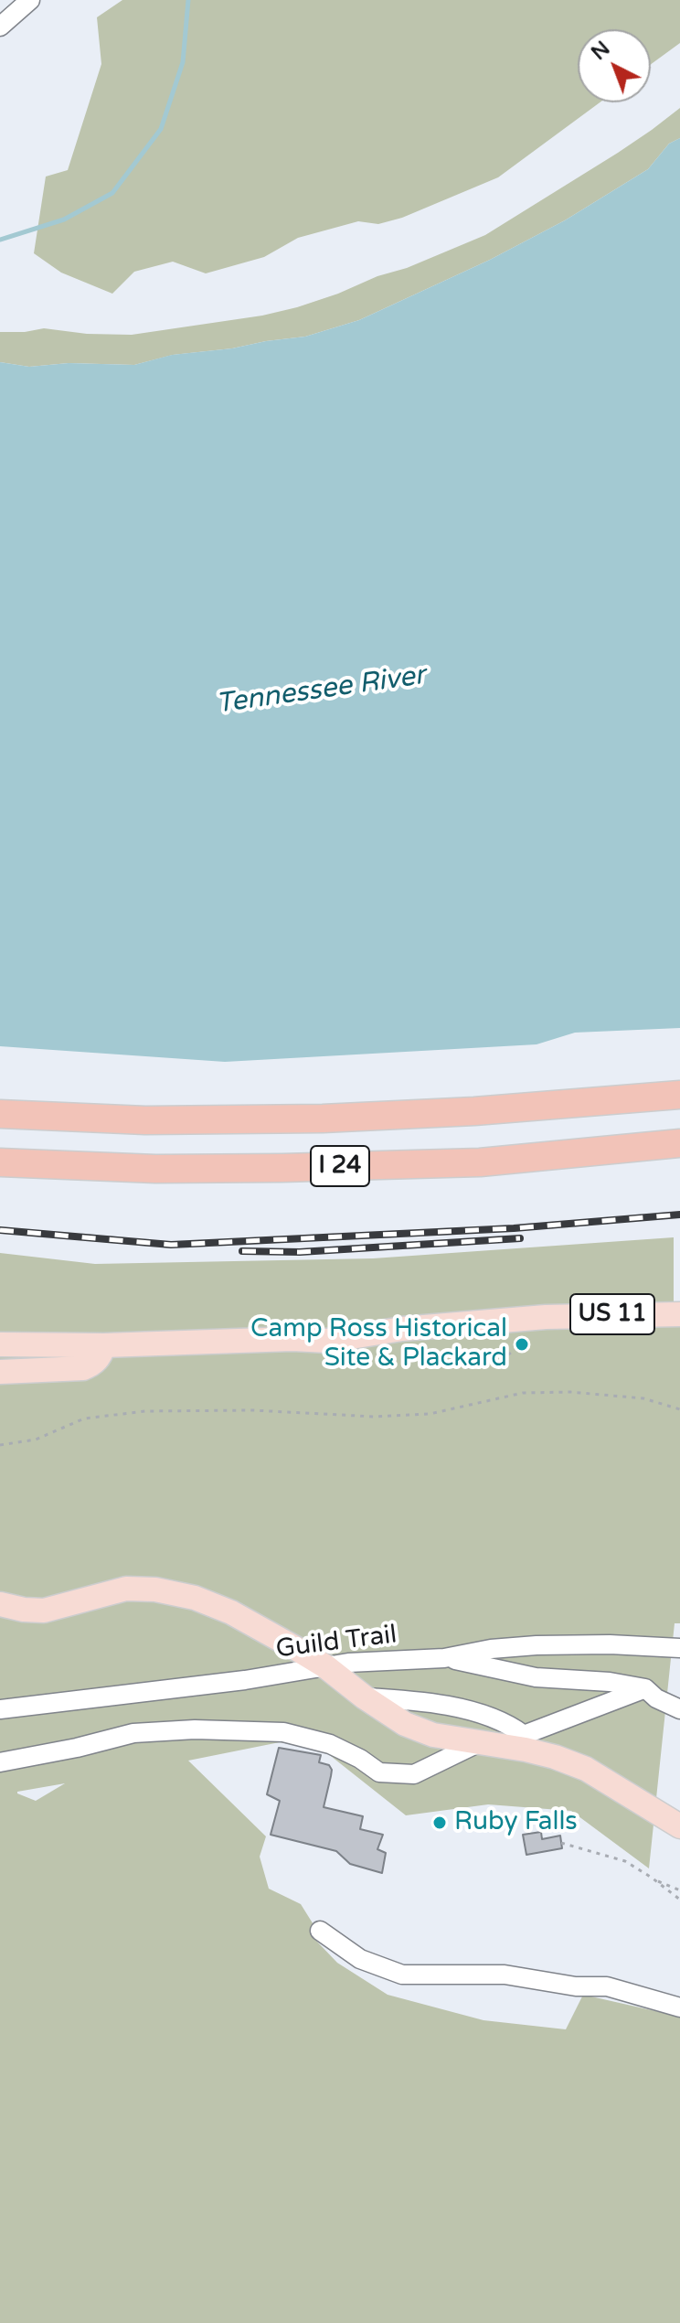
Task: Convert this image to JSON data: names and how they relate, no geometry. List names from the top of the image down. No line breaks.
{"streets":{"highway":["I 24"],"main road":["US 11"],"street":["Guild Trail"]},"water":["Tennessee River"],"places":["Camp Ross Historical Site & Plackard","Ruby Falls"],"north":"top left"}
